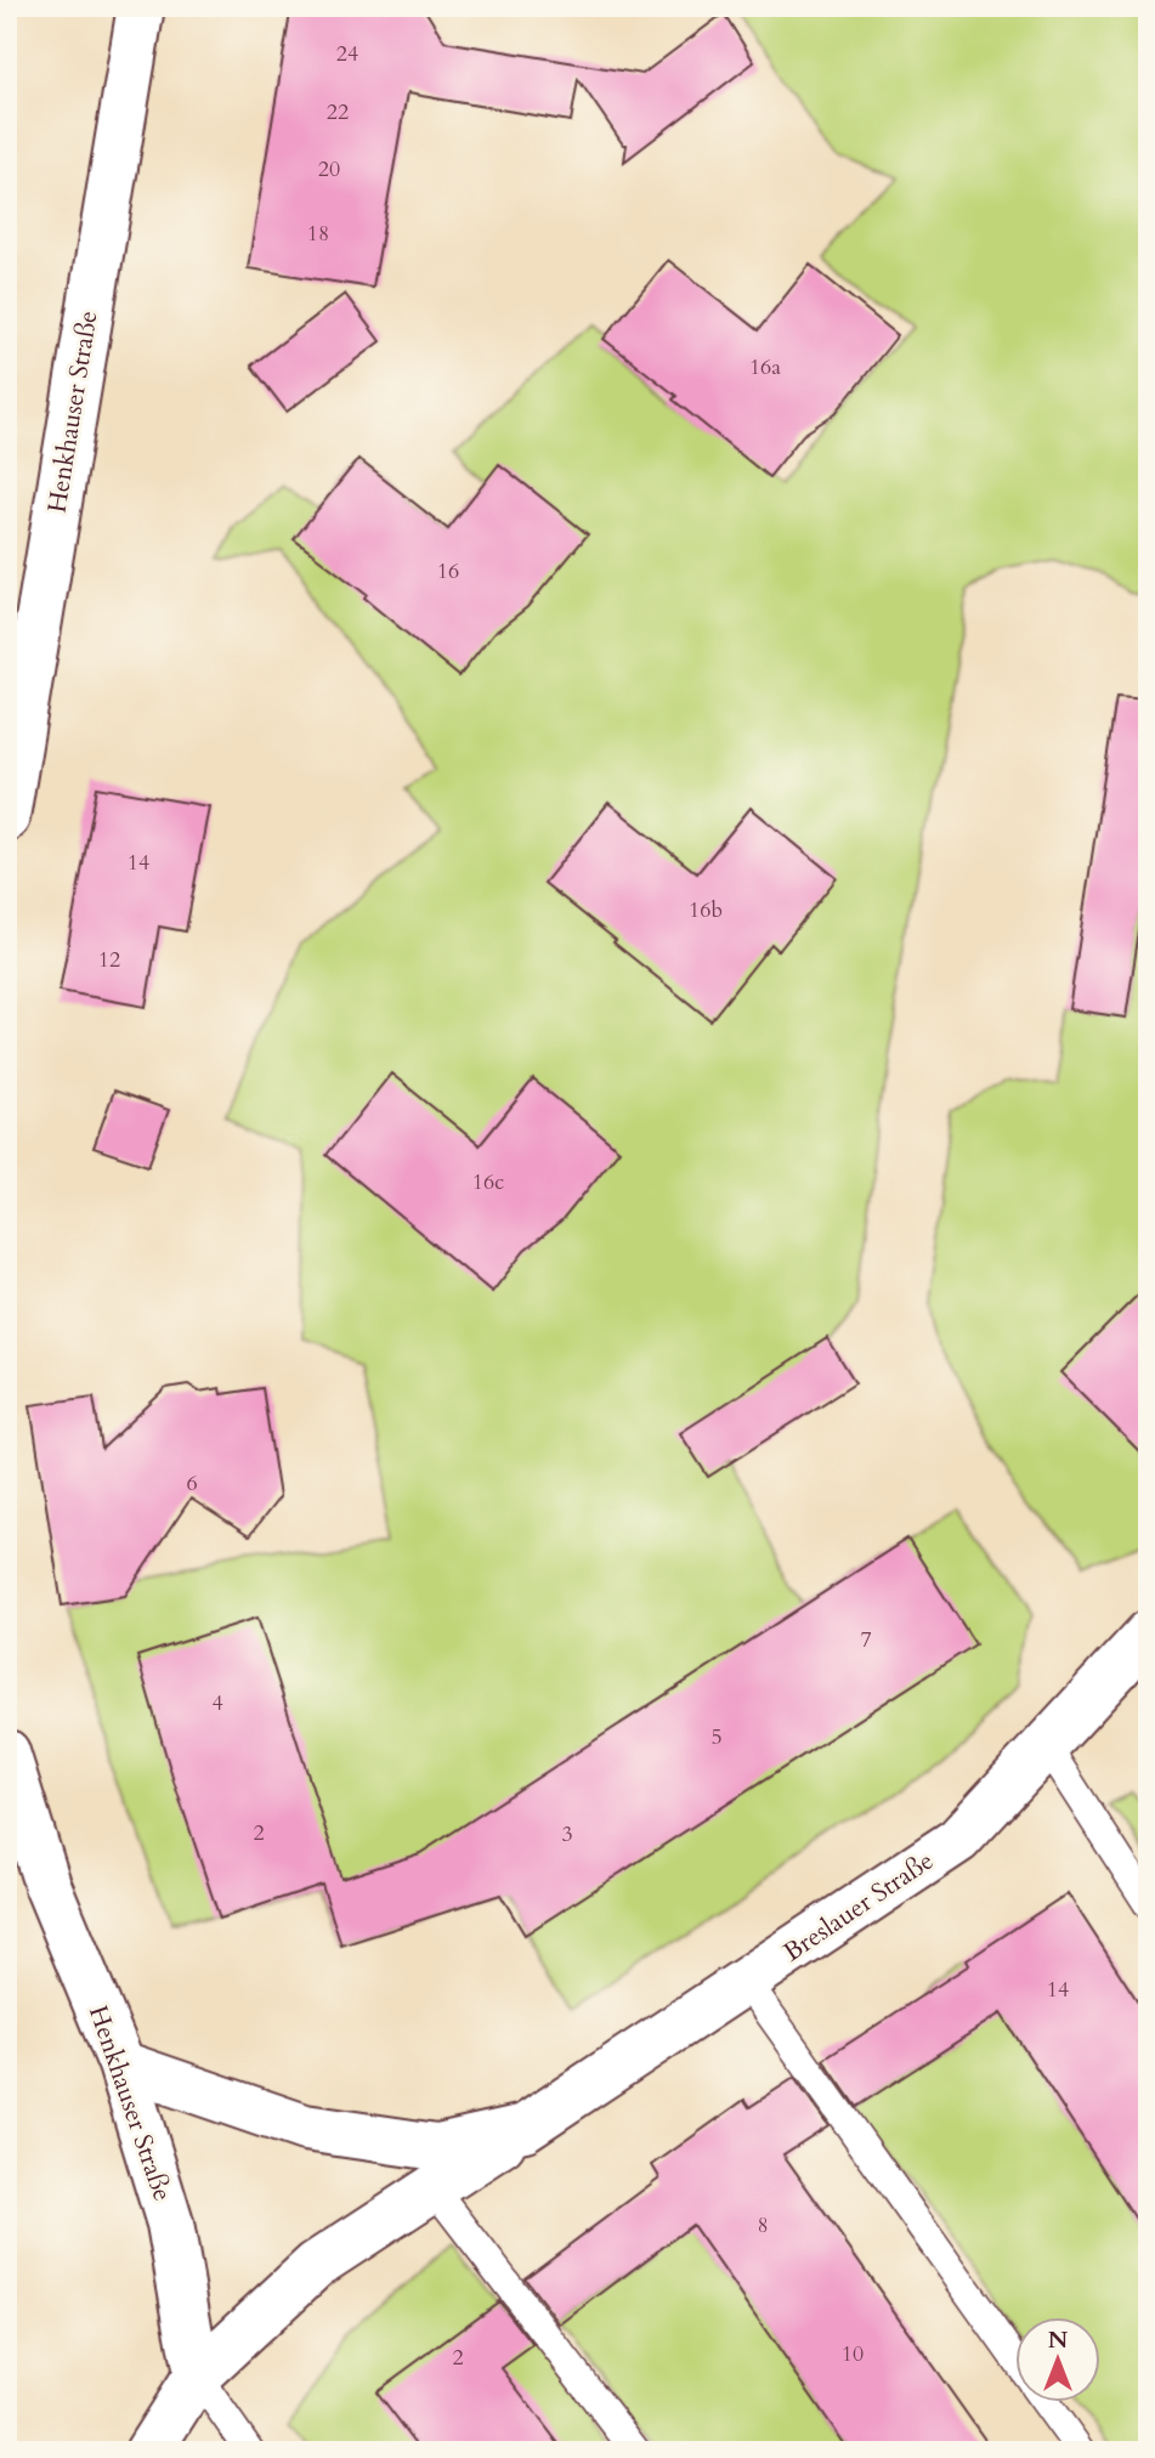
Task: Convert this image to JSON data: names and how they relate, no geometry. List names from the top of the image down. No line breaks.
{"streets":{"street":["Henkhauser Straße","Breslauer Straße"]},"crossings":[["Henkhauser Straße","Breslauer Straße"]],"house_numbers":["24","22","20","18","16a","16","14","16b","12","16c","6","7","4","5","2","3","14","8","10","2"],"north":"top"}
